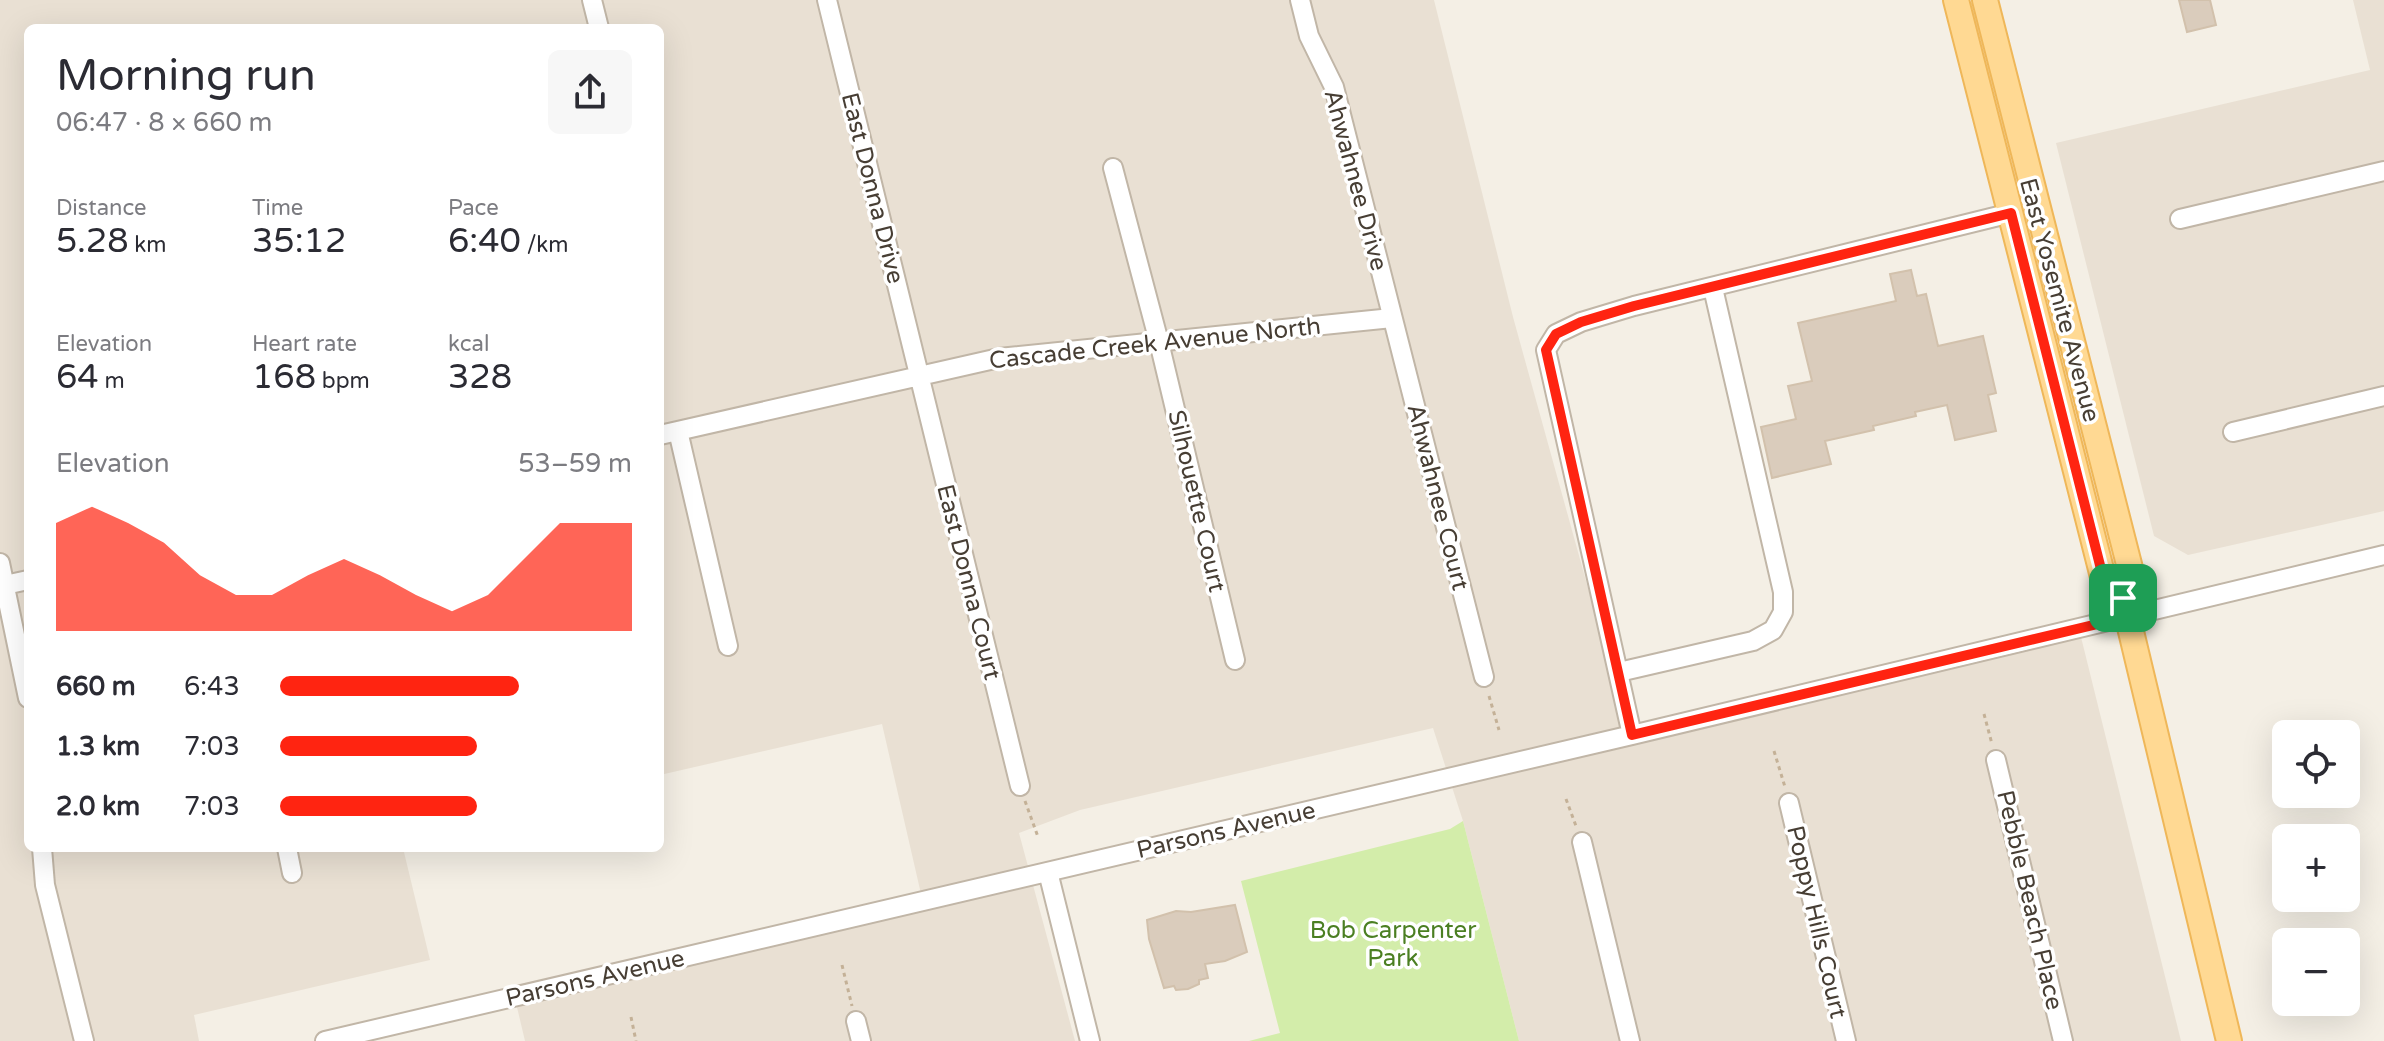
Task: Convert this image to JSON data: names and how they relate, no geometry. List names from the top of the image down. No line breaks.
{"streets":{"main road":["East Yosemite Avenue"],"street":["Ahwahnee Drive","East Donna Drive","Cascade Creek Avenue North","Ahwahnee Court","Silhouette Court","East Donna Court","Parsons Avenue","Pebble Beach Place","Poppy Hills Court"]},"crossings":[["Ahwahnee Drive","Cascade Creek Avenue North"],["Ahwahnee Drive","Ahwahnee Court"],["East Donna Drive","Cascade Creek Avenue North"],["East Donna Drive","East Donna Court"],["East Yosemite Avenue","Parsons Avenue"],["Cascade Creek Avenue North","Ahwahnee Court"],["Cascade Creek Avenue North","Silhouette Court"],["Cascade Creek Avenue North","East Donna Court"]],"parks":["Bob Carpenter Park"],"page":{"heading":["Morning run","06:47 · 8 × 660 m"],"stats":[["Distance","5.28 km"],["Time","35:12"],["Pace","6:40 /km"],["Elevation","64 m"],["Heart rate","168 bpm"],["kcal","328"]],"chart":["Elevation","53–59 m"],"list":[{"name":"660 m","note":"6:43"},{"name":"1.3 km","note":"7:03"},{"name":"2.0 km","note":"7:03"}],"map_buttons":["+","−"]}}
